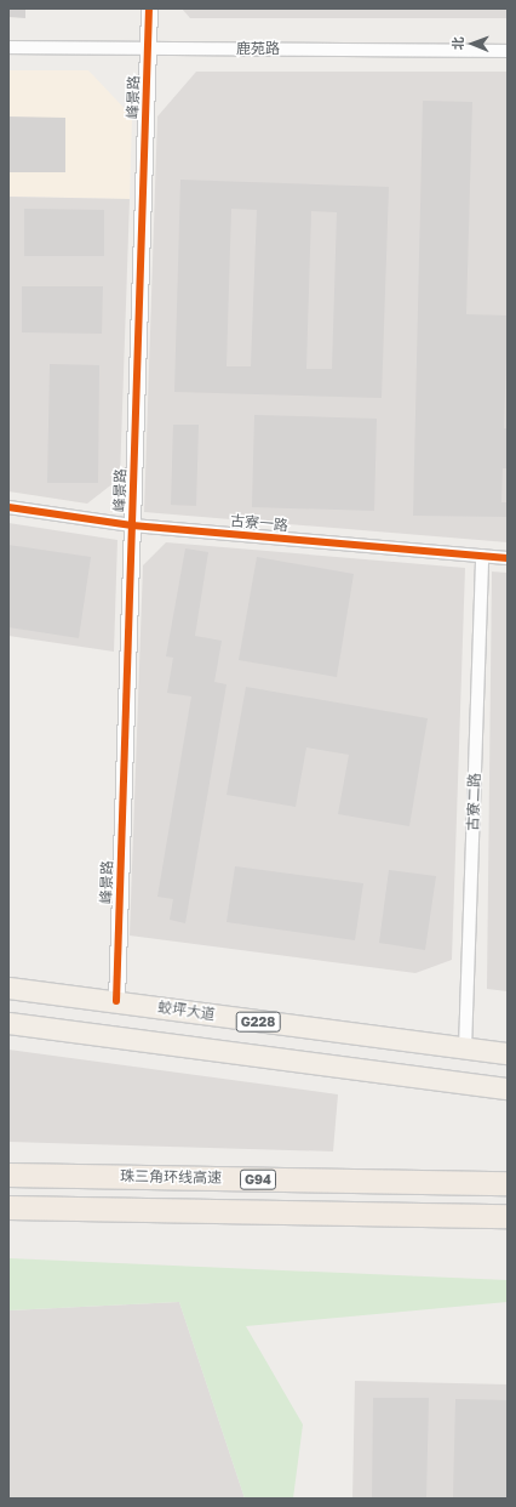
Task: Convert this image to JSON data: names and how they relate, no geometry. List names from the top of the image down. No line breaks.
{"streets":{"highway":["蛟坪大道","G228","珠三角环线高速","G94"],"street":["鹿苑路","峰景路","古寮一路","古寮二路"]},"crossings":[["鹿苑路","峰景路"],["峰景路","古寮一路"],["峰景路","蛟坪大道"],["古寮一路","古寮二路"],["古寮二路","蛟坪大道"]],"north":"left"}
